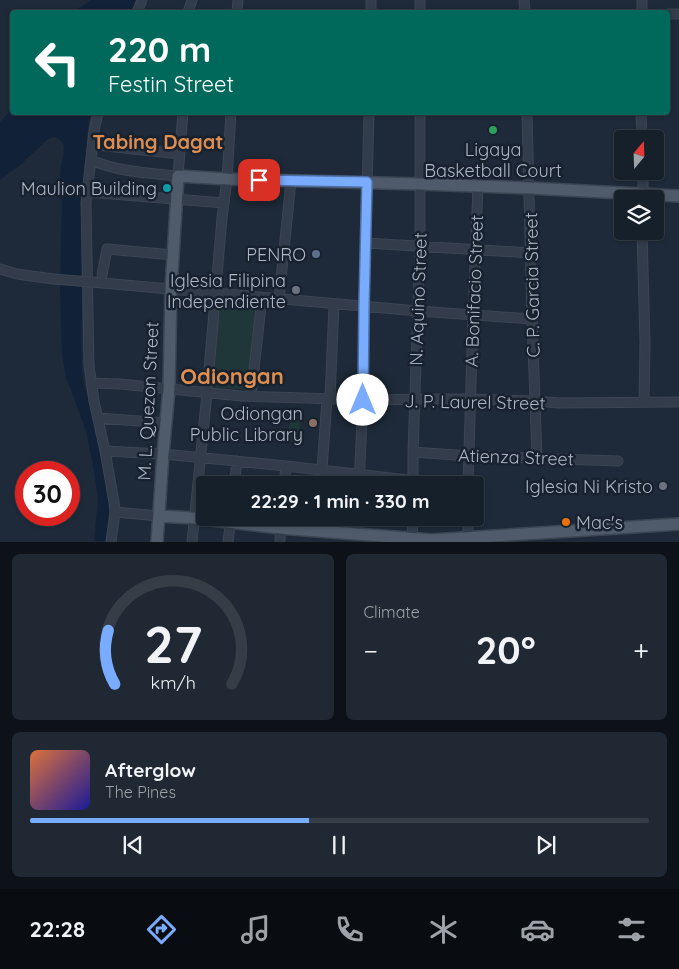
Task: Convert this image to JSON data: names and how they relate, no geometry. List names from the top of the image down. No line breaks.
{"streets":{"main road":["M. L. Quezon Street"],"street":["C. P. Garcia Street","A. Bonifacio Street","N. Aquino Street","J. P. Laurel Street","Atienza Street"]},"crossings":[["C. P. Garcia Street","J. P. Laurel Street"],["C. P. Garcia Street","Atienza Street"],["A. Bonifacio Street","J. P. Laurel Street"],["A. Bonifacio Street","Atienza Street"],["N. Aquino Street","J. P. Laurel Street"],["N. Aquino Street","Atienza Street"],["M. L. Quezon Street","J. P. Laurel Street"]],"districts":["Tabing Dagat","Odiongan"],"places":["Ligaya Basketball Court","Maulion Building","PENRO","Iglesia Filipina Independiente","Odiongan Public Library","Iglesia Ni Kristo","Mac's"],"north":"top","page":{"turn":["220 m","Festin Street"],"limit":"30","trip":"22:29 · 1 min · 330 m","tile":"Climate","heat":["−","20°","+"],"song":["Afterglow","The Pines"],"tabs":"22:28","gauge":["27","km/h"]}}
